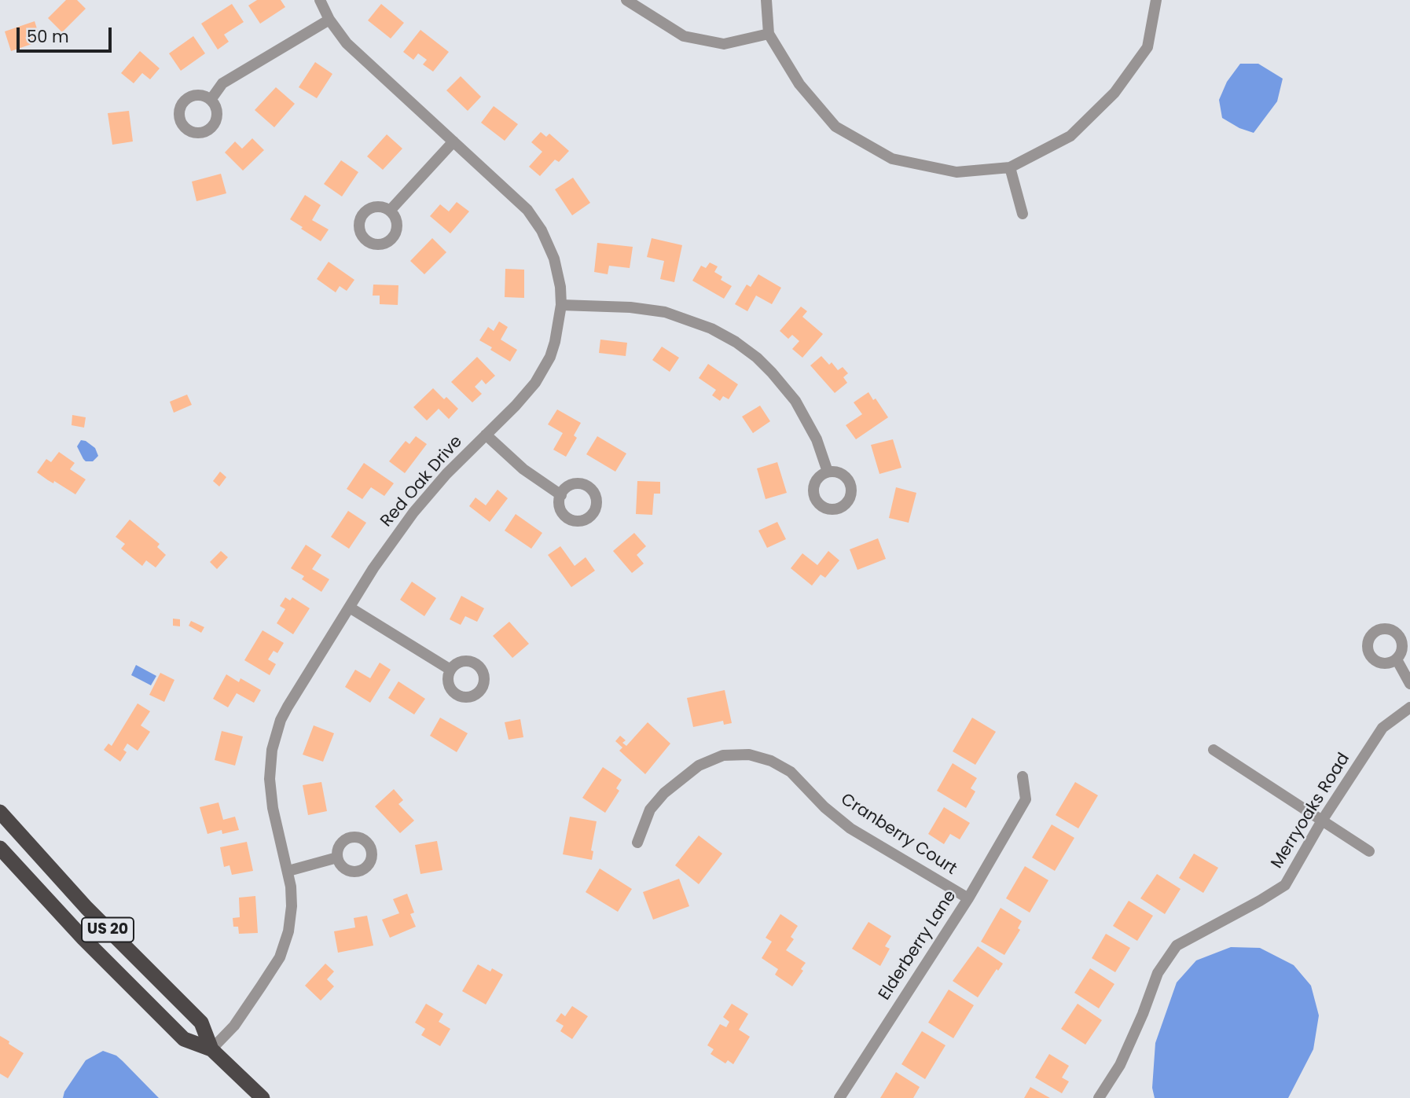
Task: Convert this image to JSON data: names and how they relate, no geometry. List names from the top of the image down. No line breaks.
{"streets":{"highway":["US 20"],"street":["Red Oak Drive","Merryoaks Road","Cranberry Court","Elderberry Lane"]},"crossings":[["Red Oak Drive","US 20"],["Cranberry Court","Elderberry Lane"]],"scale_bar":"50 m"}
